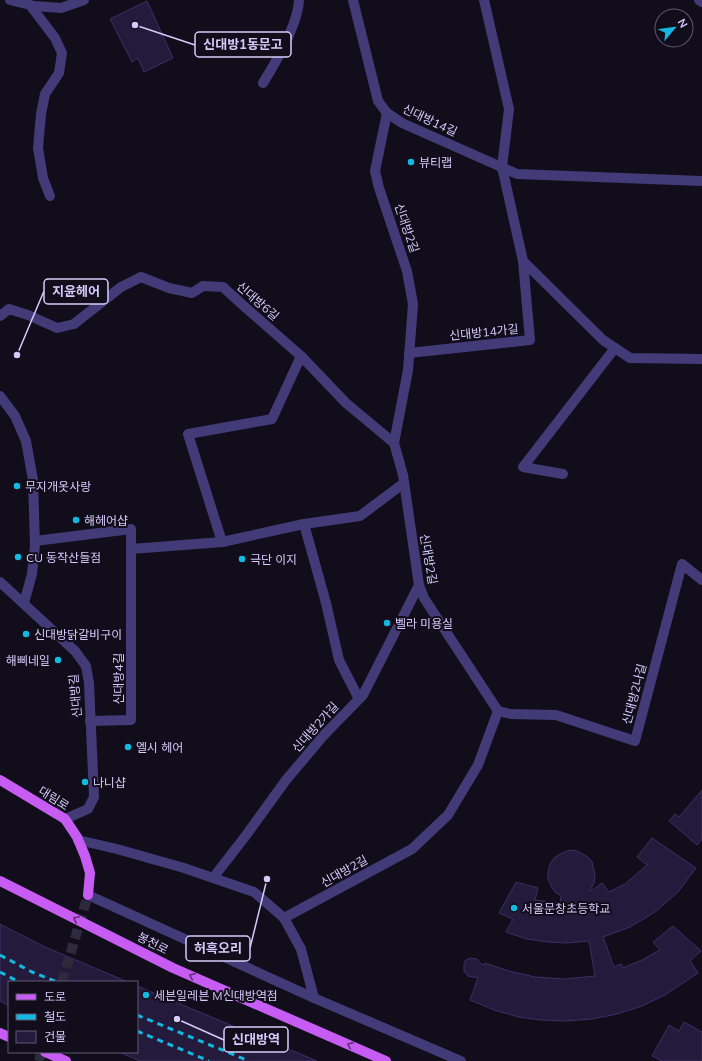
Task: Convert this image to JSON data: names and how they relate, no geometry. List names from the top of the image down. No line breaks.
{"streets":{"main road":["대림로","봉천로"],"street":["신대방14길","신대방2길","신대방6길","신대방14가길","신대방4길","신대방2나길","신대방길","신대방2가길"]},"crossings":[["신대방14길","신대방2길"],["신대방14길","신대방14가길"],["신대방2길","신대방6길"],["신대방2길","신대방14가길"],["신대방2길","신대방2나길"],["신대방2길","신대방2가길"],["신대방4길","신대방길"],["신대방길","대림로"]],"one_way":["봉천로"],"places":["신대방1동문고","뷰티랩","지윤헤어","무지개옷사랑","해헤어샵","CU 동작산들점","극단 이지","벨라 미용실","신대방닭갈비구이","해삐네일","엘시 헤어","나니샵","허흑오리","서울문창초등학교","세븐일레븐 M신대방역점","신대방역"],"legend":["도로","철도","건물"],"north":"top right"}
